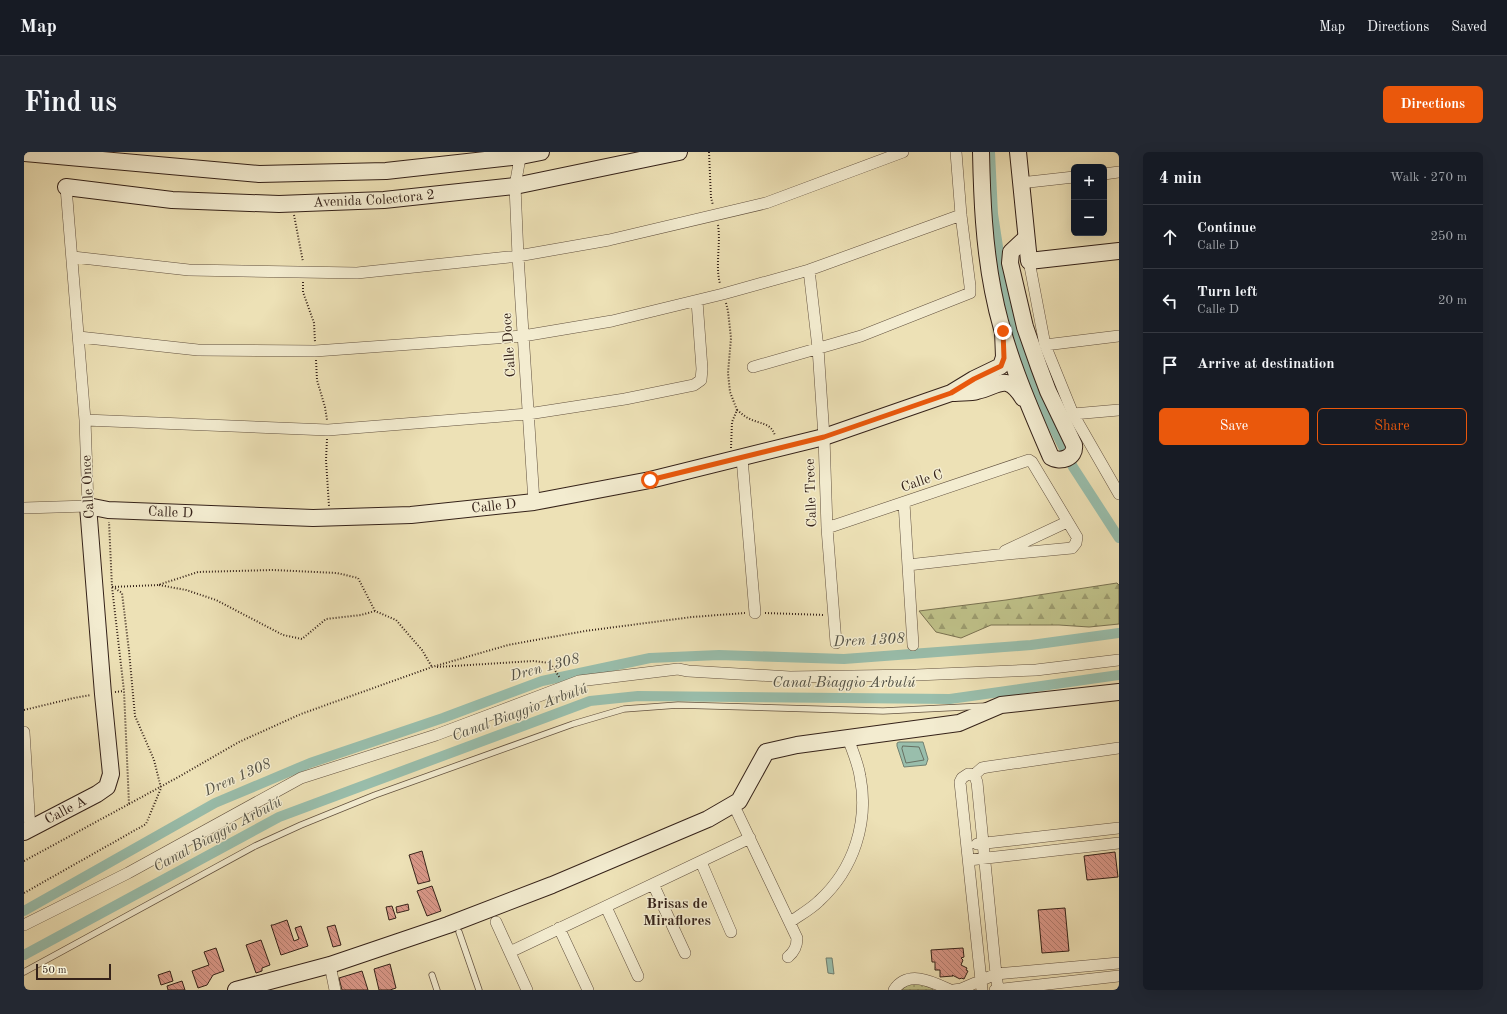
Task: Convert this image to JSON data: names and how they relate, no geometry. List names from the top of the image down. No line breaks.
{"streets":{"street":["Avenida Colectora 2","Calle Doce","Calle C","Calle Once","Calle Trece","Calle D","Calle A"]},"crossings":[["Avenida Colectora 2","Calle Doce"],["Avenida Colectora 2","Calle Once"],["Calle Doce","Calle D"],["Calle C","Calle Trece"],["Calle Once","Calle D"],["Calle Once","Calle A"],["Calle Trece","Calle D"]],"districts":["Brisas de Miraflores"],"water":["Dren 1308","Canal Biaggio Arbulú"],"scale_bar":"50 m","page":{"header":"Map","nav":["Map","Directions","Saved"],"buttons":["Directions",["Save","Share"]],"title":"Find us","heading":["4 min","Walk · 270 m"],"map_buttons":["+","−"],"list":[["Continue","Calle D","250 m"],["Turn left","Calle D","20 m"],"Arrive at destination"],"scale":"50 m"}}
